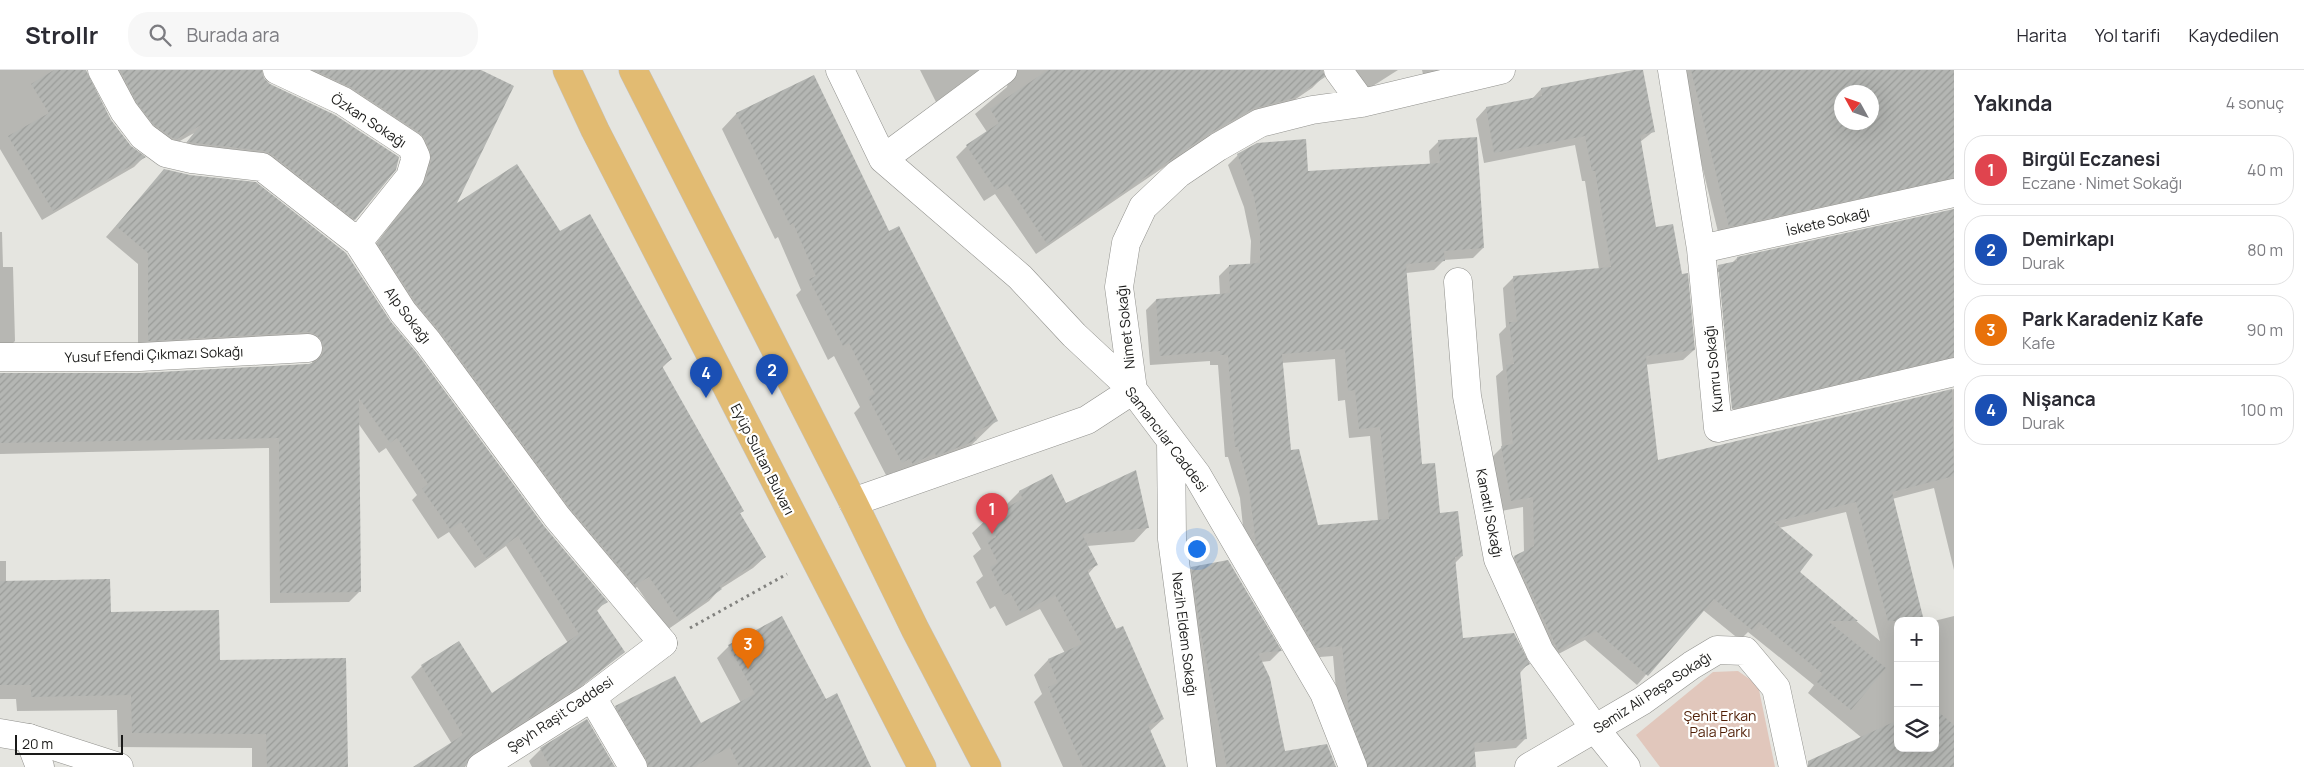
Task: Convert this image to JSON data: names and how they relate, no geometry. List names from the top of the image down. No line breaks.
{"streets":{"main road":["Eyüp Sultan Bulvarı"],"street":["Özkan Sokağı","İskete Sokağı","Alp Sokağı","Nimet Sokağı","Yusuf Efendi Çıkmazı Sokağı","Kumru Sokağı","Samancılar Caddesi","Kanatlı Sokağı","Nezih Eldem Sokağı","Semiz Ali Paşa Sokağı","Şeyh Raşit Caddesi"]},"crossings":[["Özkan Sokağı","Alp Sokağı"],["İskete Sokağı","Kumru Sokağı"],["Alp Sokağı","Şeyh Raşit Caddesi"],["Nimet Sokağı","Samancılar Caddesi"],["Samancılar Caddesi","Nezih Eldem Sokağı"],["Kanatlı Sokağı","Semiz Ali Paşa Sokağı"]],"parks":["Şehit Erkan Pala Parkı"],"scale_bar":"20 m","north":"top left","page":{"header":"Strollr","search":"Burada ara","nav":["Harita","Yol tarifi","Kaydedilen"],"heading":["Yakında","4 sonuç"],"list":[{"mark":"1","name":"Birgül Eczanesi","note":"Eczane · Nimet Sokağı","value":"40 m"},{"mark":"2","name":"Demirkapı","note":"Durak","value":"80 m"},{"mark":"3","name":"Park Karadeniz Kafe","note":"Kafe","value":"90 m"},{"mark":"4","name":"Nişanca","note":"Durak","value":"100 m"}],"pins":["2","4","1","3"],"map_buttons":["+","−"],"scale":"20 m"}}
